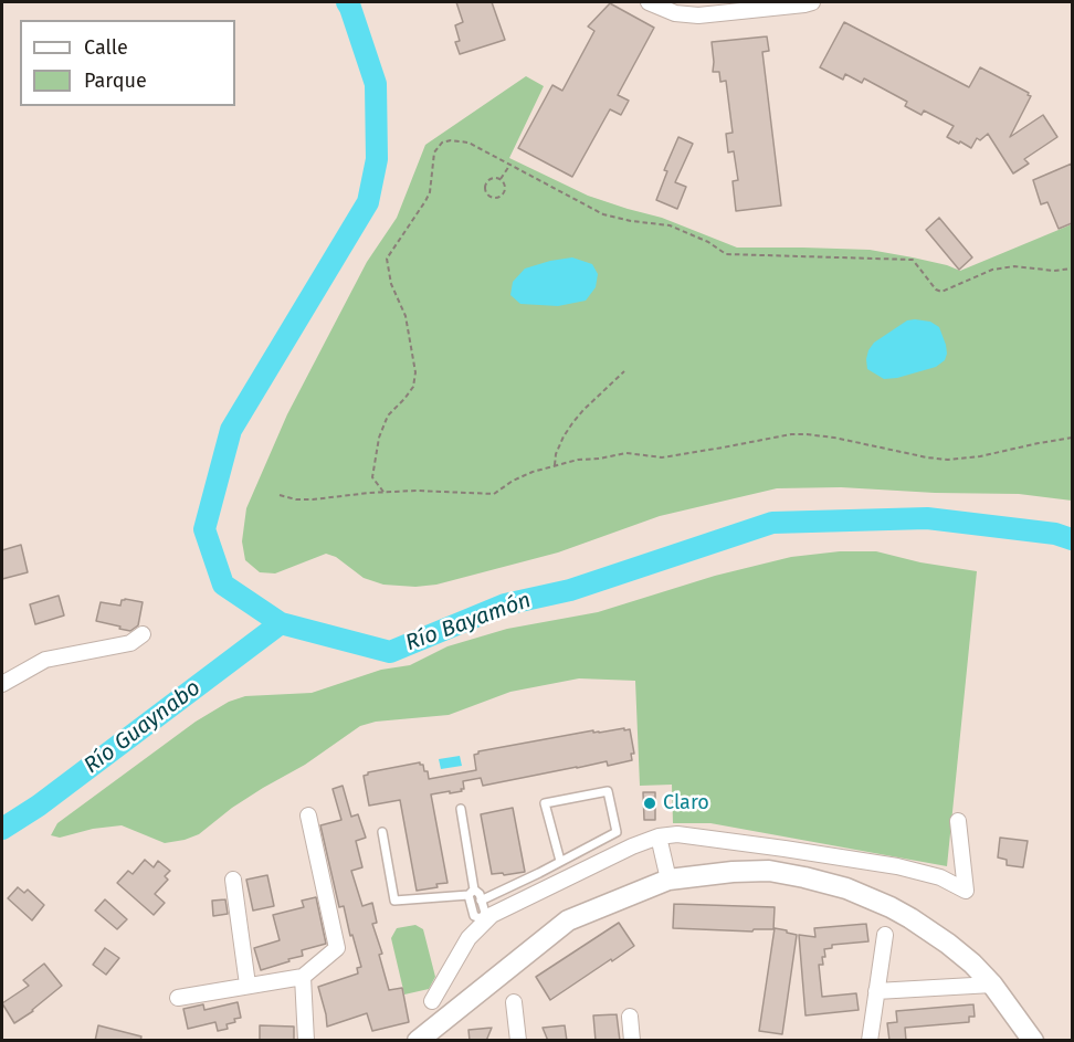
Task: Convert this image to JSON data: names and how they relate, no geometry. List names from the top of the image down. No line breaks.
{"water":["Río Bayamón","Río Guaynabo"],"places":["Claro"],"legend":["Calle","Parque"]}
